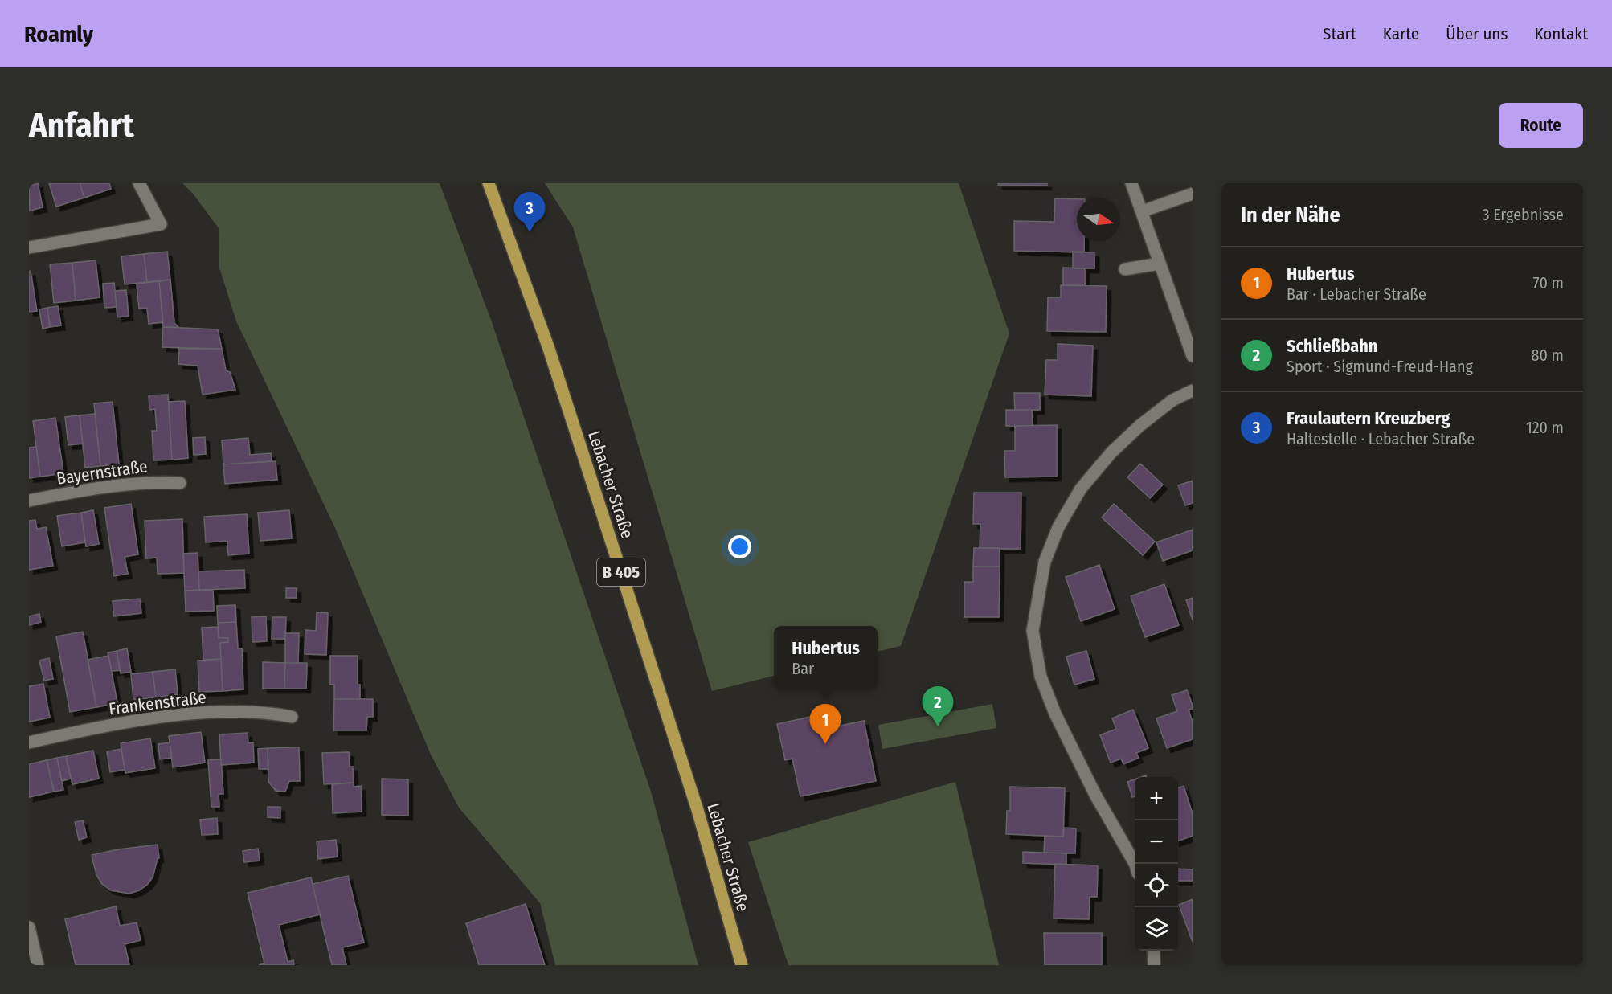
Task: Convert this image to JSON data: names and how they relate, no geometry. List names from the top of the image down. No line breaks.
{"streets":{"main road":["Lebacher Straße","B 405"],"street":["Bayernstraße","Frankenstraße"]},"north":"right","page":{"header":"Roamly","nav":["Start","Karte","Über uns","Kontakt"],"buttons":"Route","title":"Anfahrt","heading":["In der Nähe","3 Ergebnisse"],"pins":["3","2","1"],"list":[{"mark":"1","name":"Hubertus","note":"Bar · Lebacher Straße","value":"70 m"},{"mark":"2","name":"Schließbahn","note":"Sport · Sigmund-Freud-Hang","value":"80 m"},{"mark":"3","name":"Fraulautern Kreuzberg","note":"Haltestelle · Lebacher Straße","value":"120 m"}],"popup":["Hubertus","Bar"],"map_buttons":["+","−"]}}
